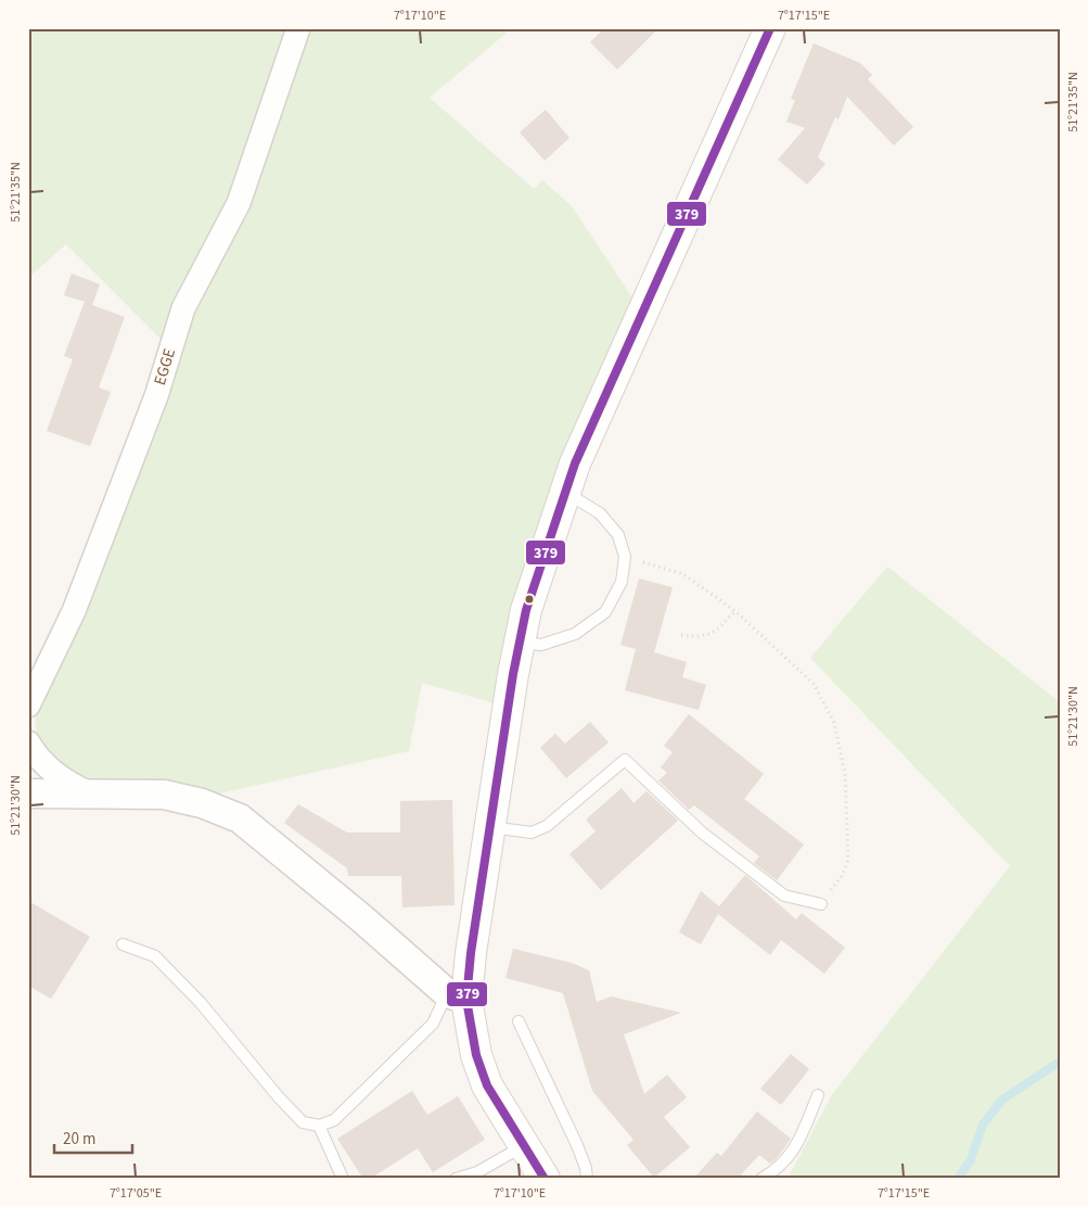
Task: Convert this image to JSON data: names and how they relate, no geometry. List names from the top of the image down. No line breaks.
{"streets":{"street":["EGGE"]},"lines":["transit line 379"],"scale_bar":"20 m","coordinates":["7°17'10\"E","7°17'15\"E","51°21'35\"N","51°21'30\"N","7°17'05\"E"]}
